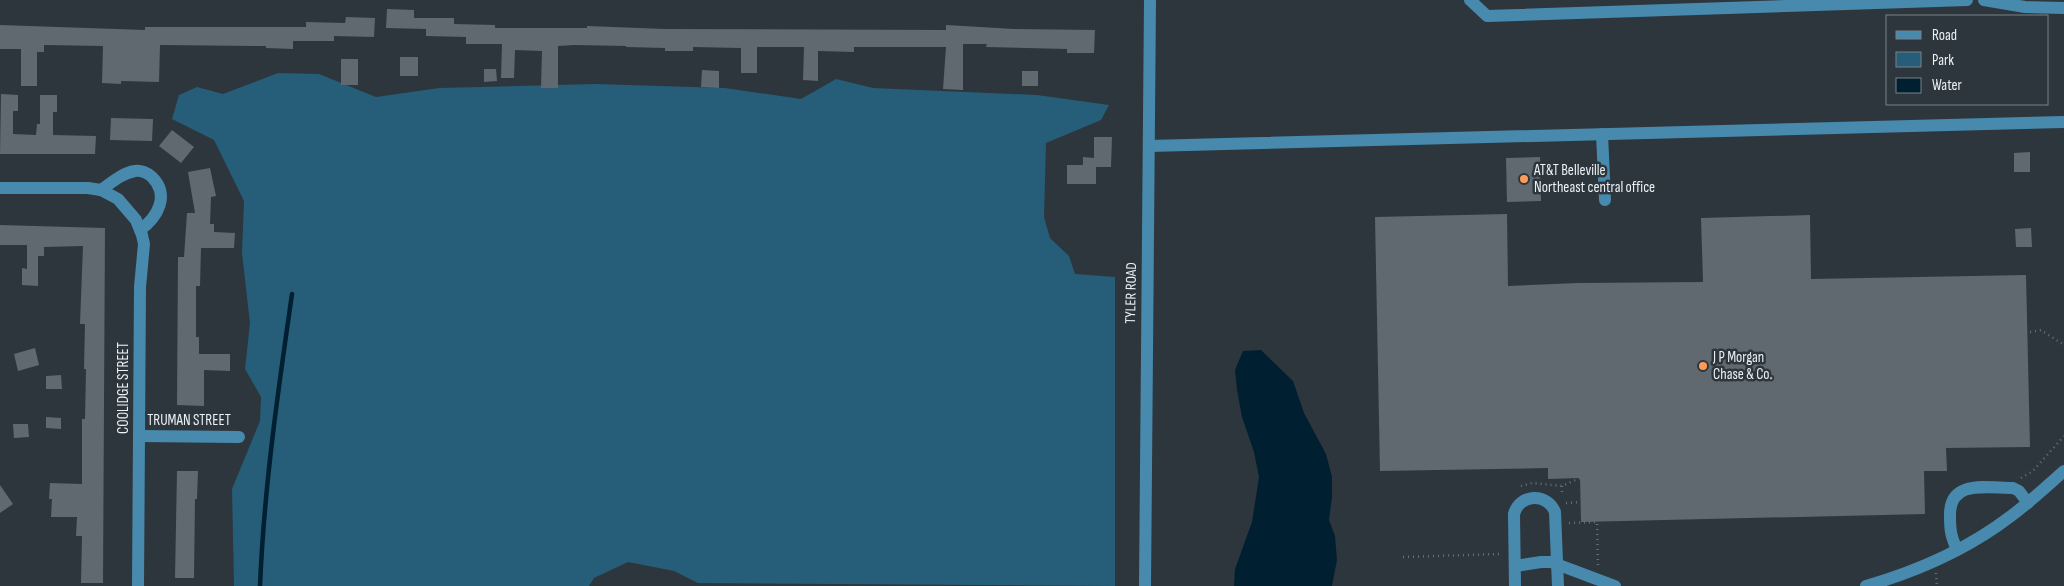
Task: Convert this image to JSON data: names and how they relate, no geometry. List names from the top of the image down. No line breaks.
{"streets":{"street":["TYLER ROAD","COOLIDGE STREET","TRUMAN STREET"]},"crossings":[["COOLIDGE STREET","TRUMAN STREET"]],"places":["AT&T Belleville Northeast central office","J P Morgan Chase & Co."],"legend":["Road","Park","Water"]}
